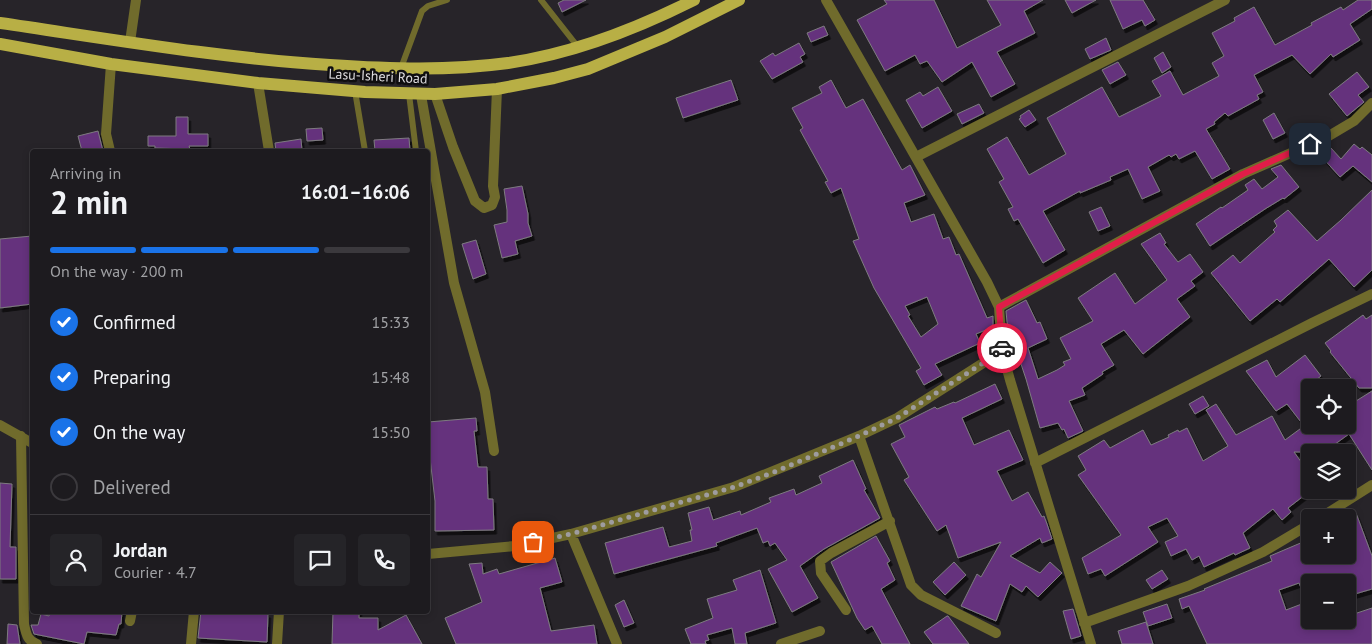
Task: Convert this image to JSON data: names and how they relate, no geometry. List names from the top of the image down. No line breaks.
{"streets":{"main road":["Lasu-Isheri Road"]},"page":{"heading":["2 min","Arriving in","16:01–16:06"],"panel":["Jordan","Courier · 4.7"],"bar":"On the way · 200 m","list":[["Confirmed","15:33"],["Preparing","15:48"],["On the way","15:50"],"Delivered"],"map_buttons":["+","−"]}}
